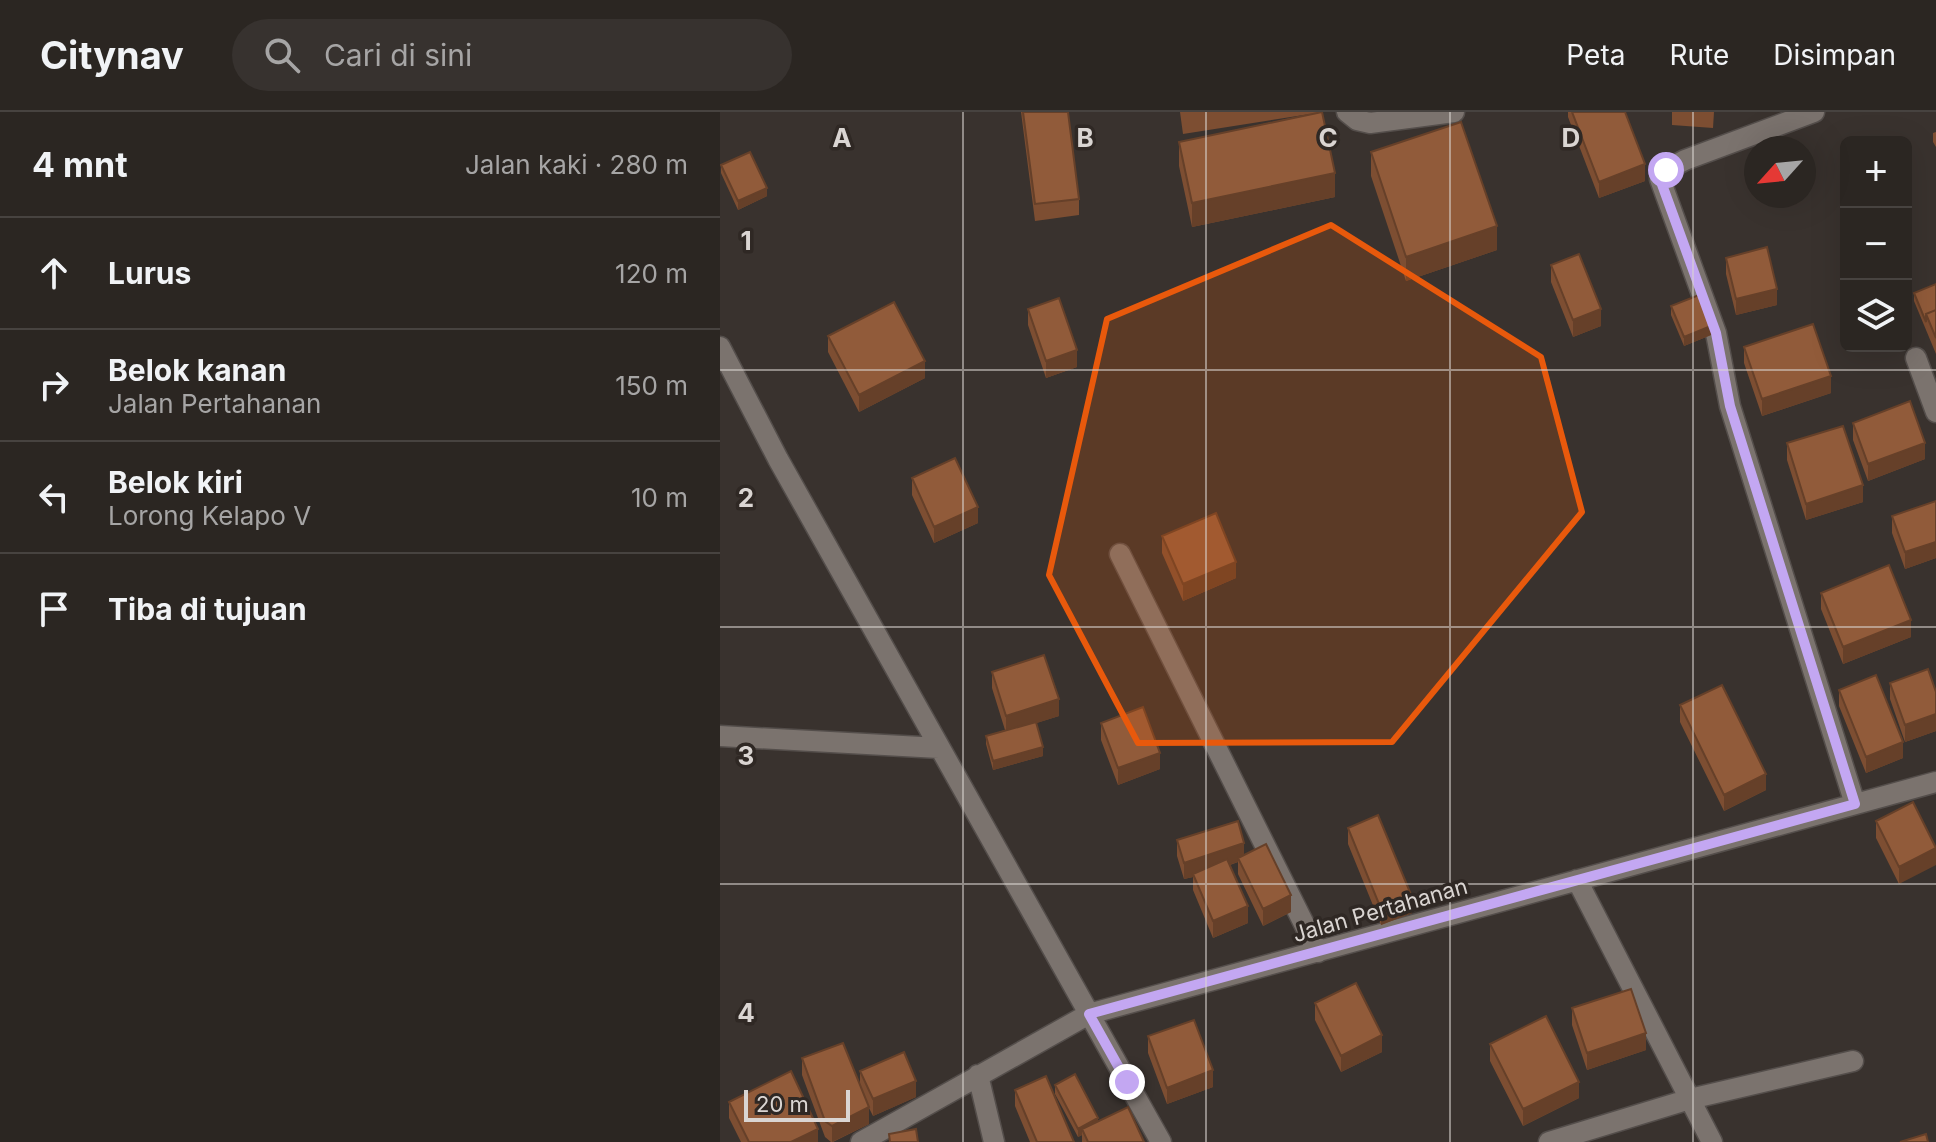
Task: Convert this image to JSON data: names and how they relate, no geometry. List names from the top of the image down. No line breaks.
{"streets":{"street":["Jalan Pertahanan"]},"scale_bar":"20 m","north":"bottom left","page":{"header":"Citynav","search":"Cari di sini","nav":["Peta","Rute","Disimpan"],"heading":["4 mnt","Jalan kaki · 280 m"],"map_buttons":["+","−"],"list":[["Lurus","120 m"],["Belok kanan","Jalan Pertahanan","150 m"],["Belok kiri","Lorong Kelapo V","10 m"],"Tiba di tujuan"],"scale":"20 m"},"grid":{"columns":["A","B","C","D"],"rows":["1","2","3","4"]}}
